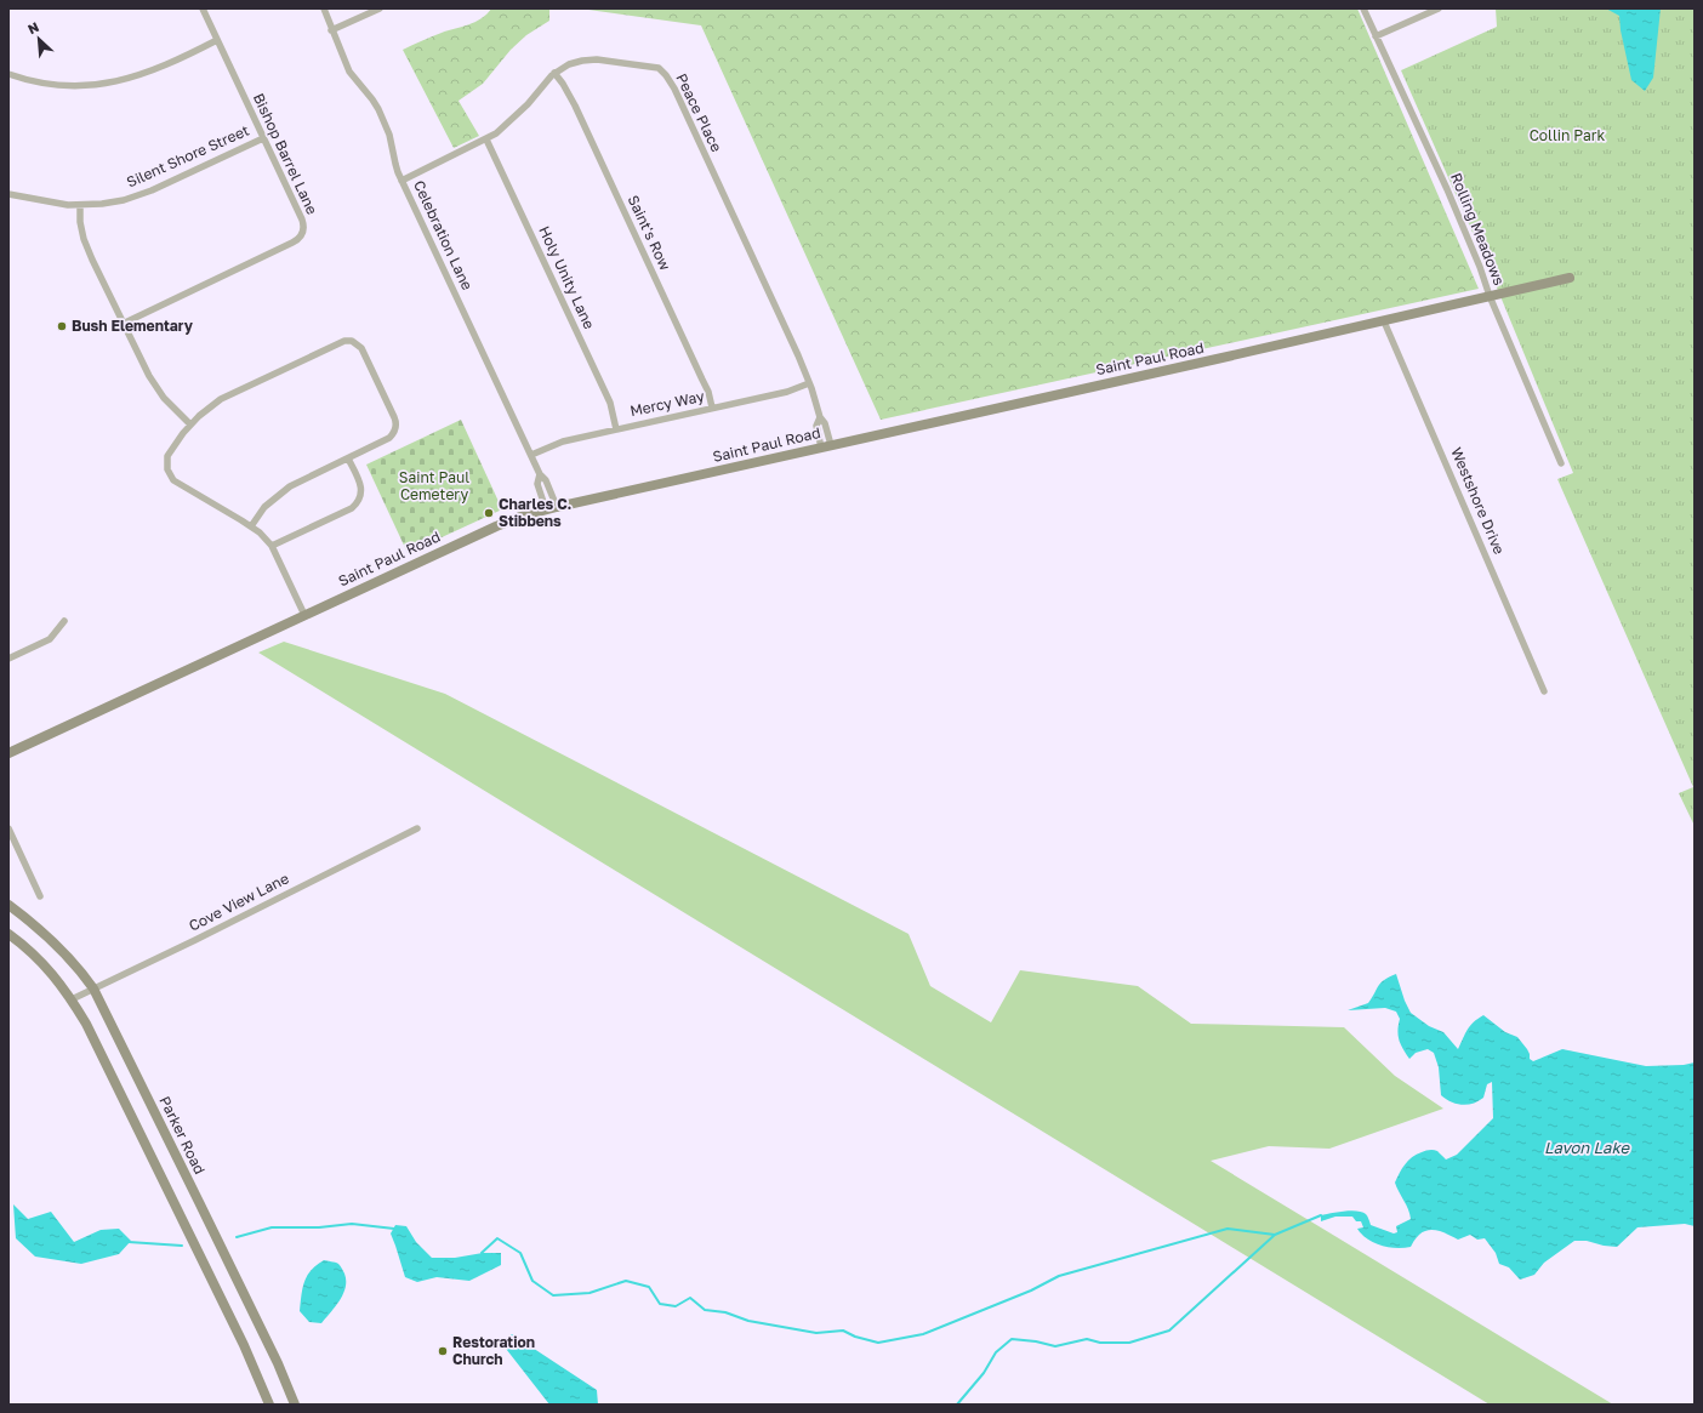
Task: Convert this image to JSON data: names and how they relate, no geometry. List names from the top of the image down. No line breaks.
{"streets":{"street":["Peace Place","Bishop Barrel Lane","Silent Shore Street","Rolling Meadows","Saint's Row","Celebration Lane","Holy Unity Lane","Saint Paul Road","Mercy Way","Westshore Drive","Cove View Lane","Parker Road"]},"crossings":[["Peace Place","Saint's Row"],["Peace Place","Celebration Lane"],["Peace Place","Holy Unity Lane"],["Peace Place","Saint Paul Road"],["Peace Place","Mercy Way"],["Bishop Barrel Lane","Silent Shore Street"],["Rolling Meadows","Saint Paul Road"],["Saint's Row","Mercy Way"],["Celebration Lane","Saint Paul Road"],["Celebration Lane","Mercy Way"],["Holy Unity Lane","Mercy Way"],["Saint Paul Road","Westshore Drive"],["Cove View Lane","Parker Road"]],"water":["Lavon Lake"],"parks":["Collin Park","Saint Paul Cemetery"],"places":["Bush Elementary","Charles C. Stibbens","Restoration Church"],"north":"top left"}
